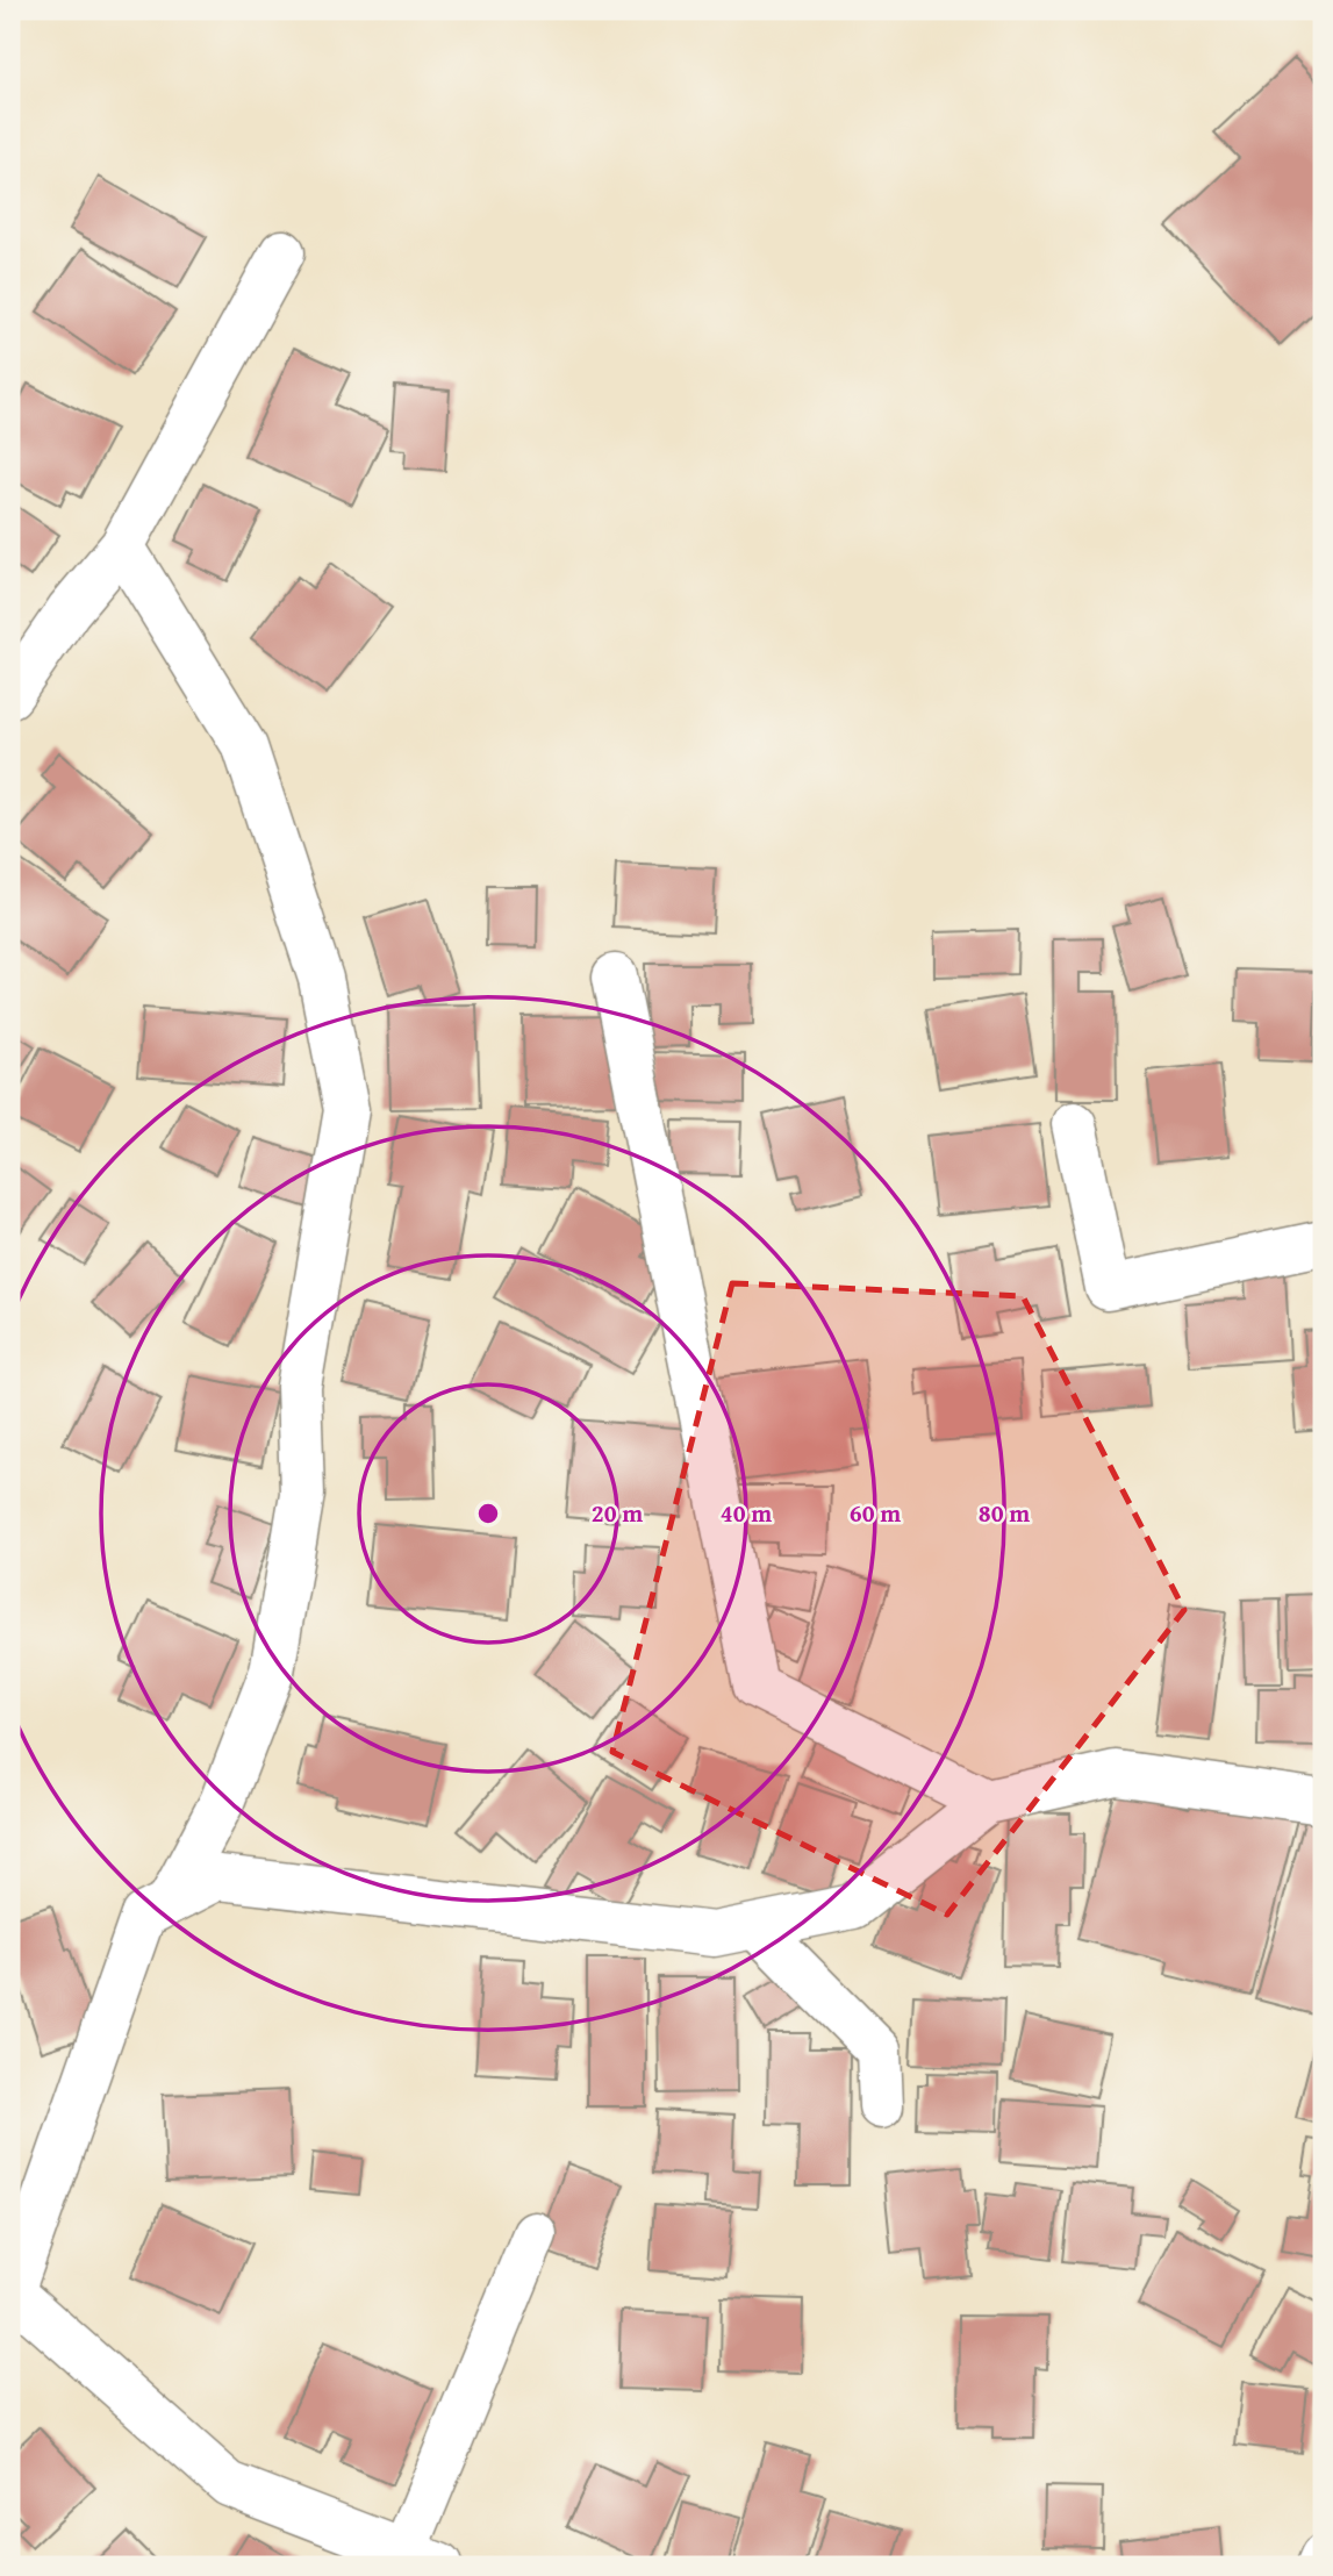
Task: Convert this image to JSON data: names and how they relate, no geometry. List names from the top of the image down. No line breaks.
{"rings":["20 m","40 m","60 m","80 m"]}
